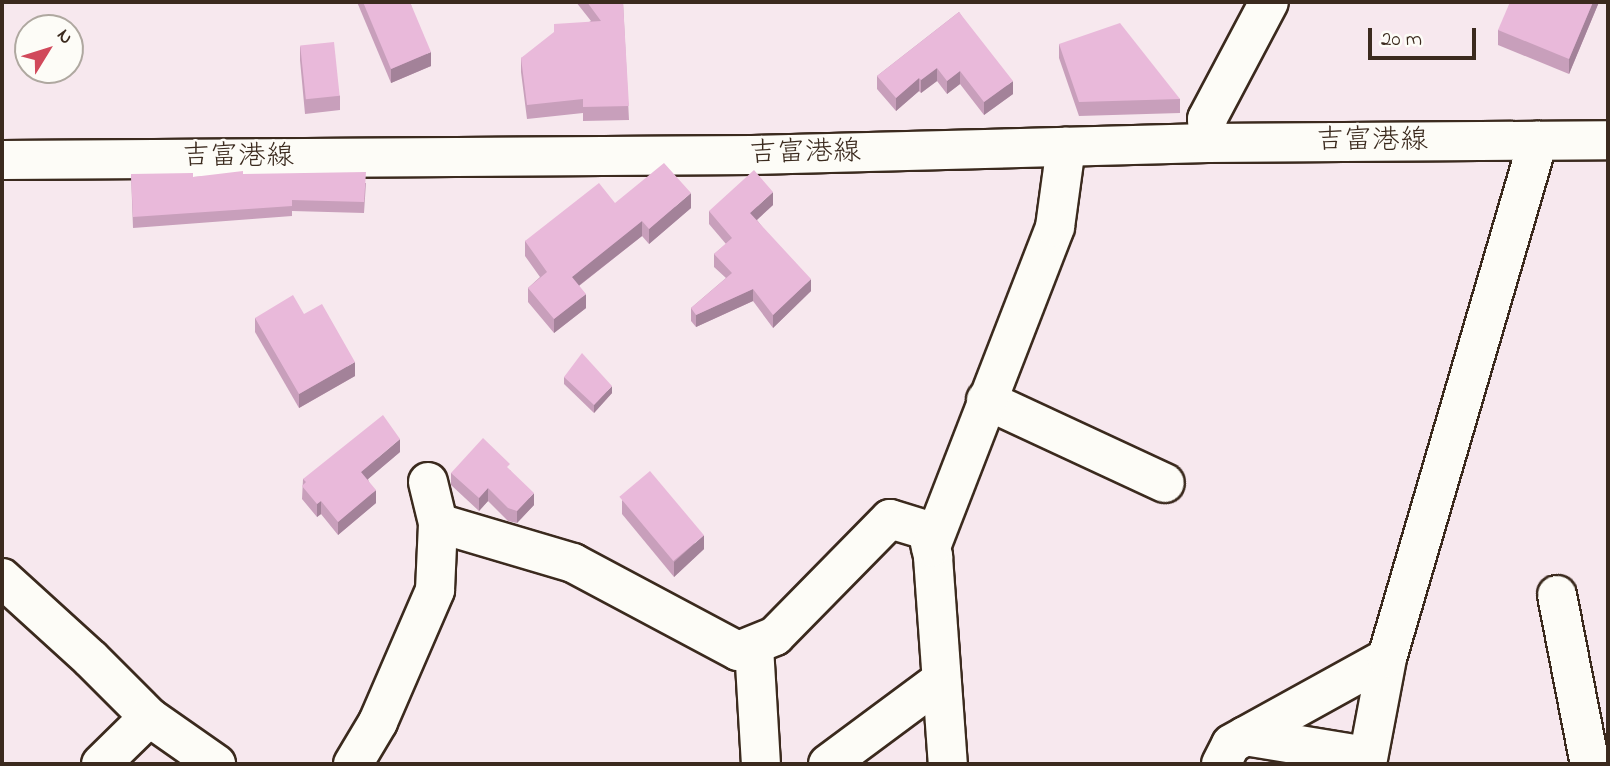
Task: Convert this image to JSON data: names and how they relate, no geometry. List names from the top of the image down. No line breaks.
{"streets":{"street":["吉富港線"]},"scale_bar":"20 m","north":"top right"}
